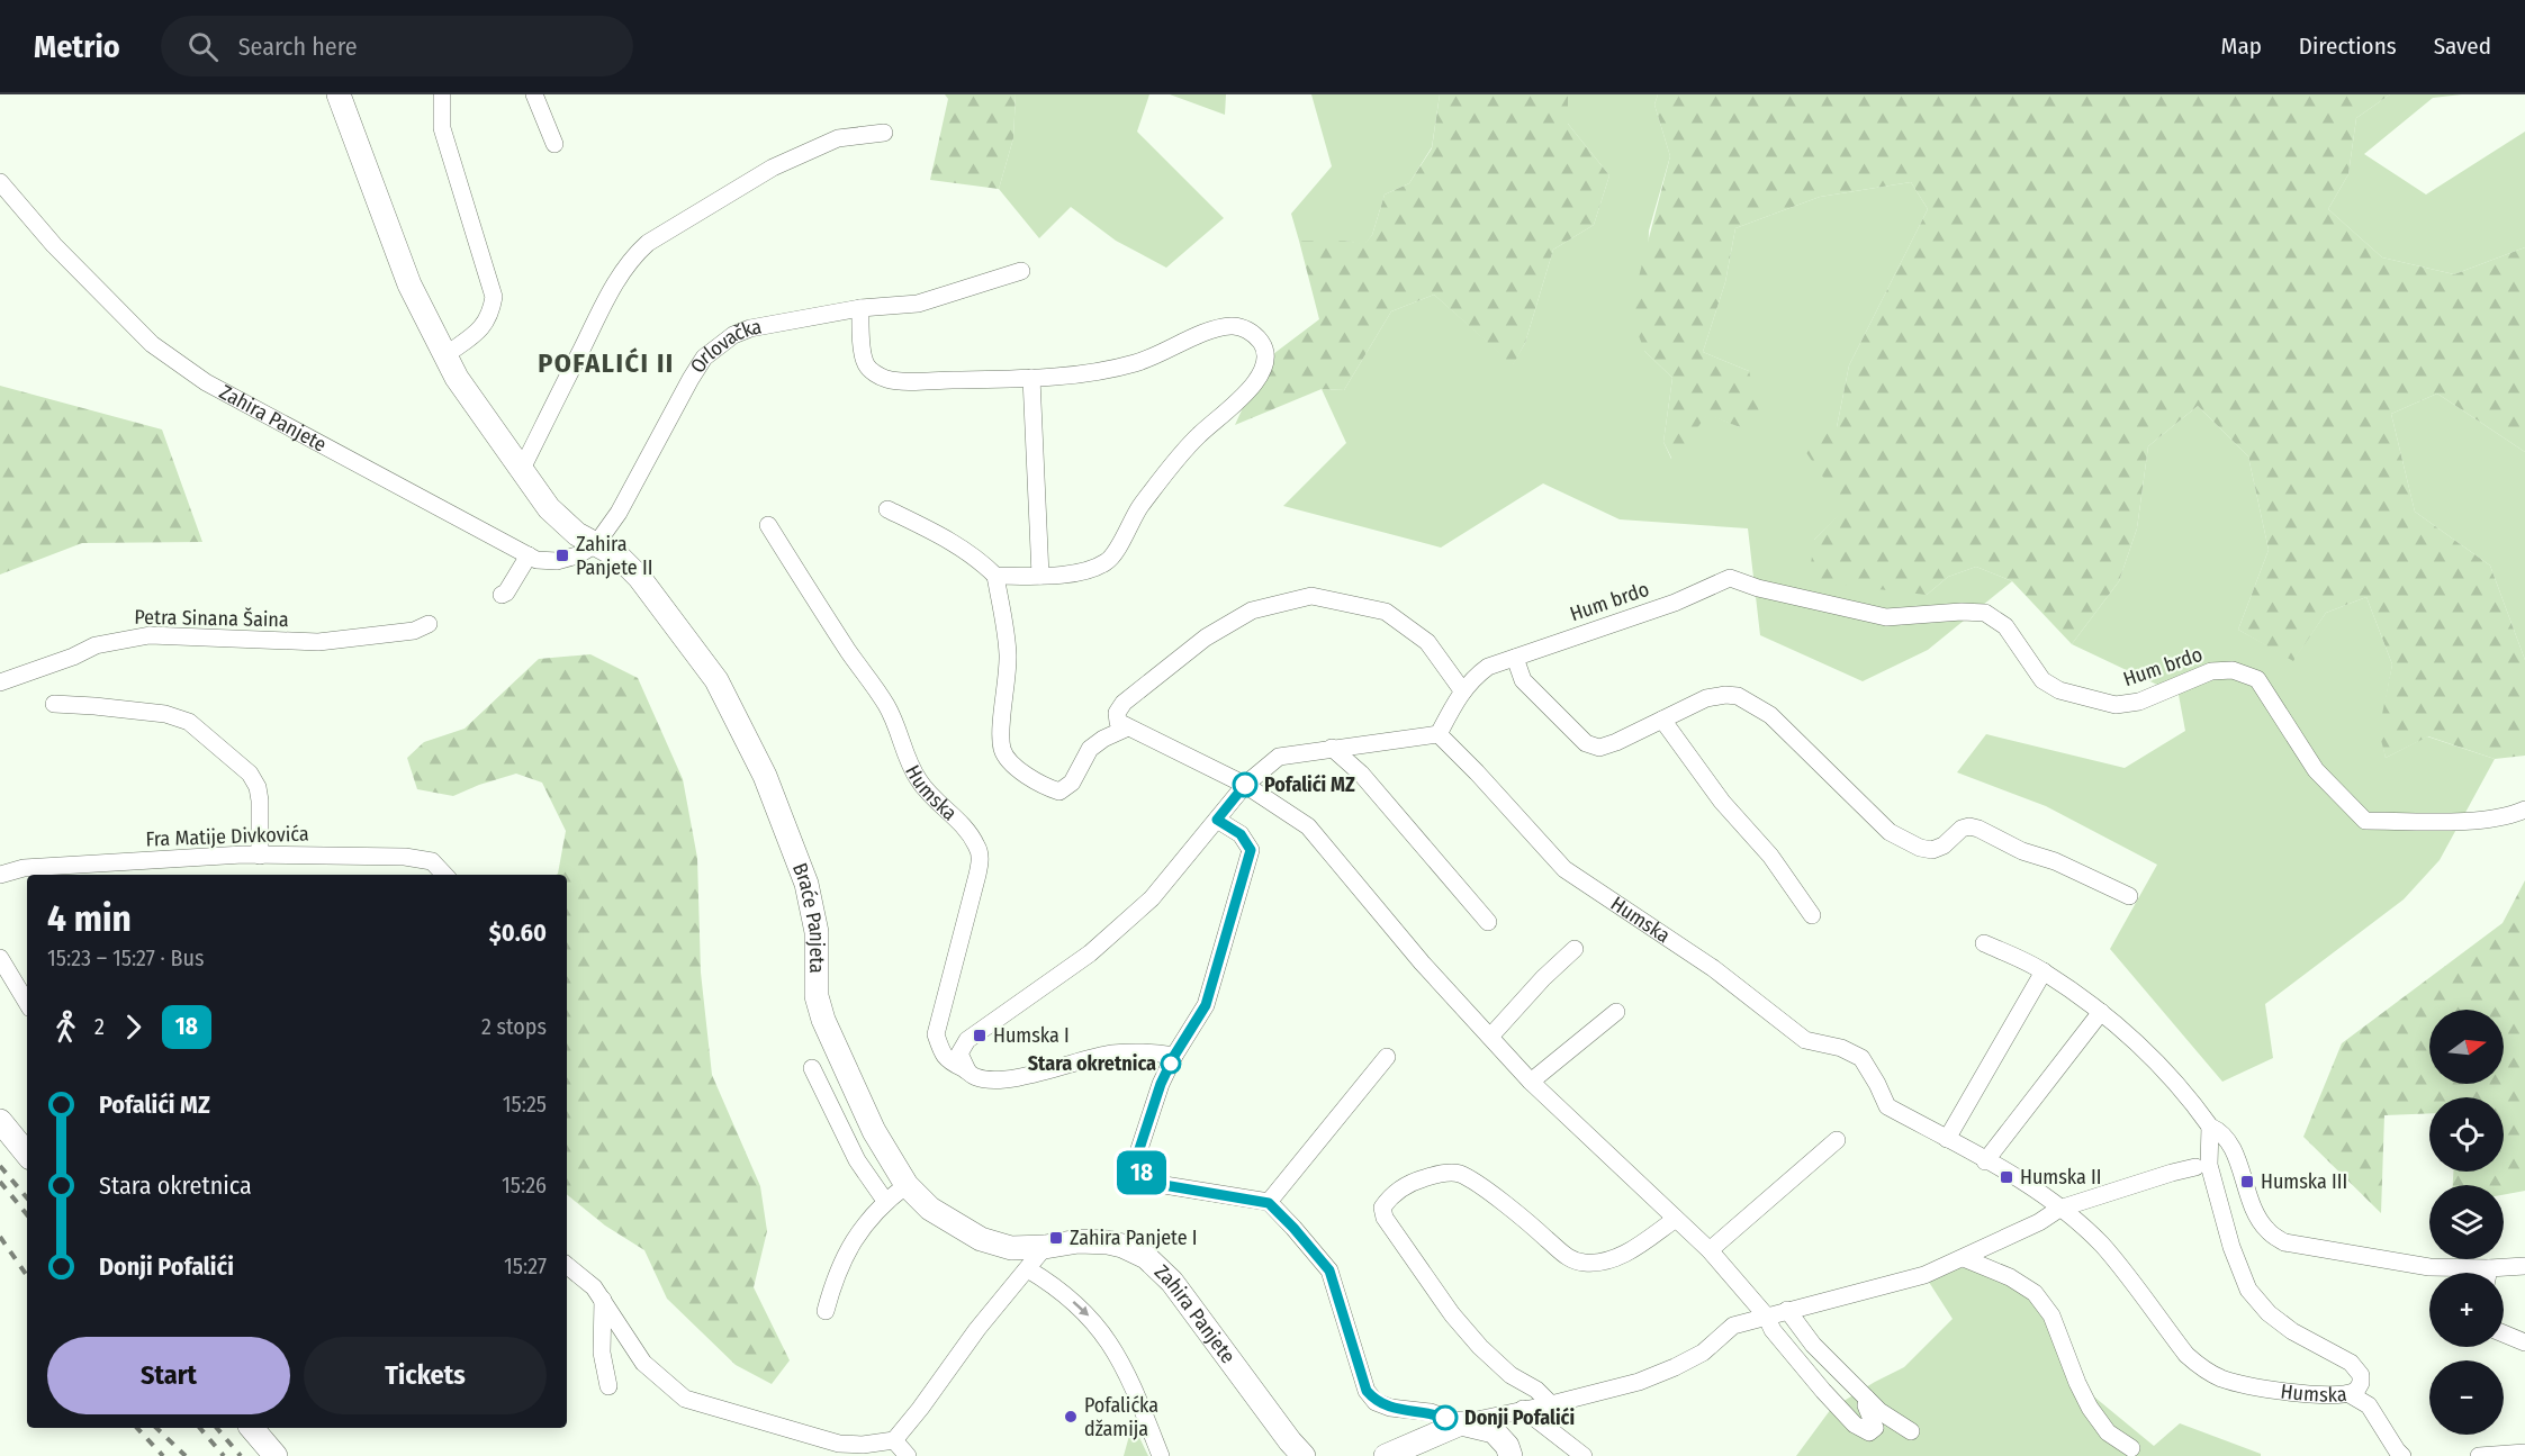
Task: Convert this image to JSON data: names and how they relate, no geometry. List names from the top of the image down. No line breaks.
{"streets":{"street":["Orlovačka","Zahira Panjete","Hum brdo","Petra Sinana Šaina","Humska","Fra Matije Divkovića","Braće Panjeta"]},"crossings":[["Orlovačka","Zahira Panjete"],["Orlovačka","Braće Panjeta"],["Zahira Panjete","Braće Panjeta"],["Hum brdo","Humska"]],"districts":["POFALIĆI II"],"places":{"transit":["Zahira Panjete II","Humska I","Humska II","Humska III","Zahira Panjete I"],"other":["Pofalići MZ","Stara okretnica","Pofalićka džamija","Donji Pofalići"]},"lines":["bus line 18"],"north":"right","page":{"header":"Metrio","search":"Search here","nav":["Map","Directions","Saved"],"on_map":"18","heading":["4 min","15:23 – 15:27 · Bus","$0.60"],"legs":["2","18","2 stops"],"map_buttons":["+","−"],"list":[{"name":"Pofalići MZ","value":"15:25"},{"name":"Stara okretnica","value":"15:26"},{"name":"Donji Pofalići","value":"15:27"}],"buttons":["Start","Tickets"]}}
